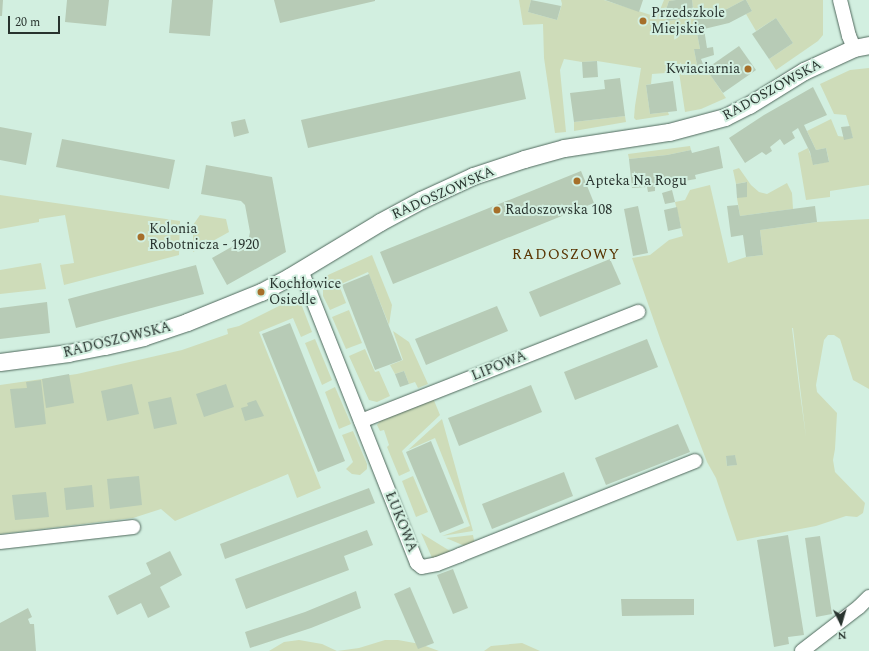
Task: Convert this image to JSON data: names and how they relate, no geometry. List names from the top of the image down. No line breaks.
{"streets":{"street":["RADOSZOWSKA","LIPOWA","ŁUKOWA"]},"crossings":[["RADOSZOWSKA","ŁUKOWA"],["LIPOWA","ŁUKOWA"]],"districts":["RADOSZOWY"],"places":["Przedszkole Miejskie","Kwiaciarnia","Apteka Na Rogu","Radoszowska 108","Kolonia Robotnicza - 1920","Kochłowice Osiedle"],"scale_bar":"20 m","north":"bottom"}
